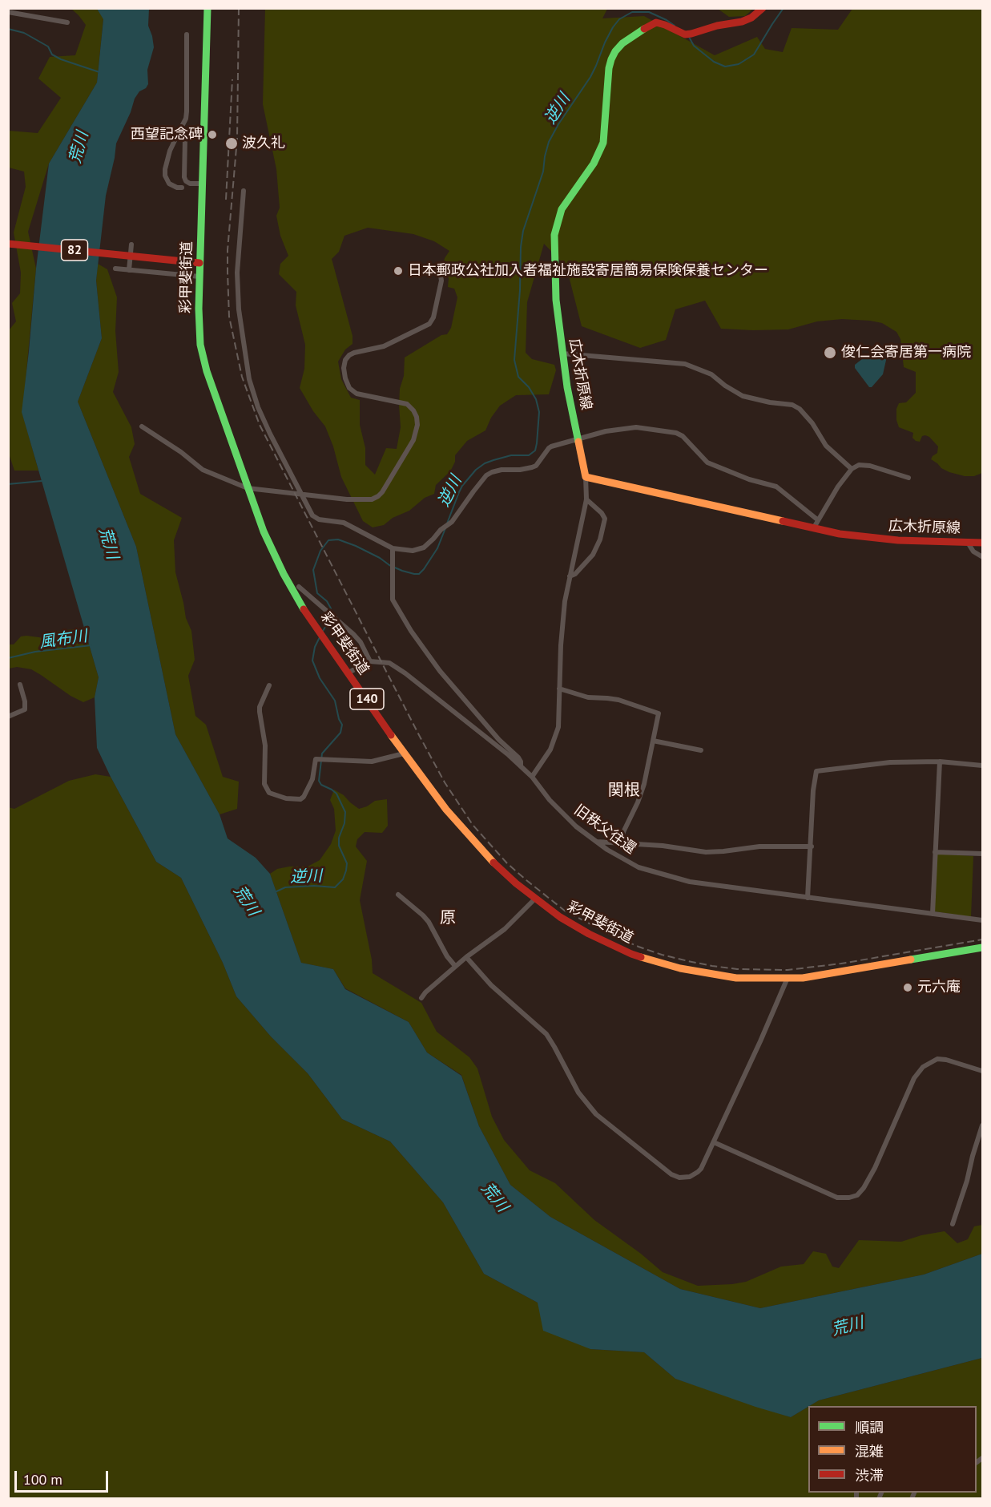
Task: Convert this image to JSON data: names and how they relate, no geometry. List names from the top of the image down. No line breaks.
{"streets":{"main road":["82","彩甲斐街道","広木折原線","140"],"street":["旧秩父往還"]},"crossings":[["82","彩甲斐街道"]],"districts":["関根","原"],"water":["逆川","荒川","風布川"],"places":["西望記念碑","波久礼","日本郵政公社加入者福祉施設寄居簡易保険保養センター","俊仁会寄居第一病院","元六庵"],"legend":["順調","混雑","渋滞"],"scale_bar":"100 m"}
